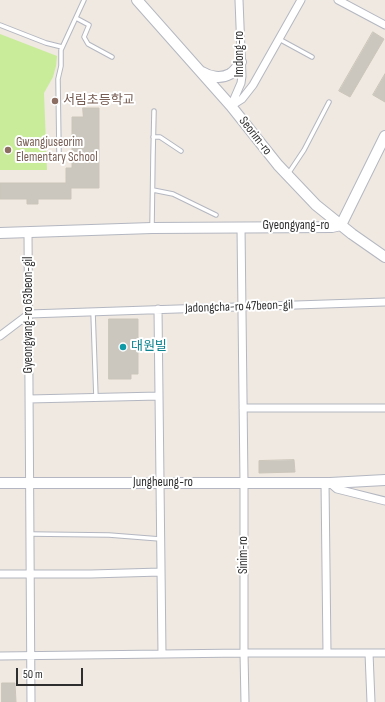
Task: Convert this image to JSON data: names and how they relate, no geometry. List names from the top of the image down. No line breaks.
{"streets":{"street":["Imdong-ro","Seorim-ro","Gyeongyang-ro","Jadongcha-ro 47beon-gil","Gyeongyang-ro 63beon-gil","Jungheung-ro","Sinim-ro"]},"crossings":[["Imdong-ro","Seorim-ro"],["Seorim-ro","Gyeongyang-ro"],["Gyeongyang-ro","Gyeongyang-ro 63beon-gil"],["Gyeongyang-ro","Sinim-ro"],["Jadongcha-ro 47beon-gil","Gyeongyang-ro 63beon-gil"],["Jadongcha-ro 47beon-gil","Sinim-ro"],["Gyeongyang-ro 63beon-gil","Jungheung-ro"],["Jungheung-ro","Sinim-ro"]],"places":["서림초등학교","Gwangjuseorim Elementary School","대원빌"],"scale_bar":"50 m"}
